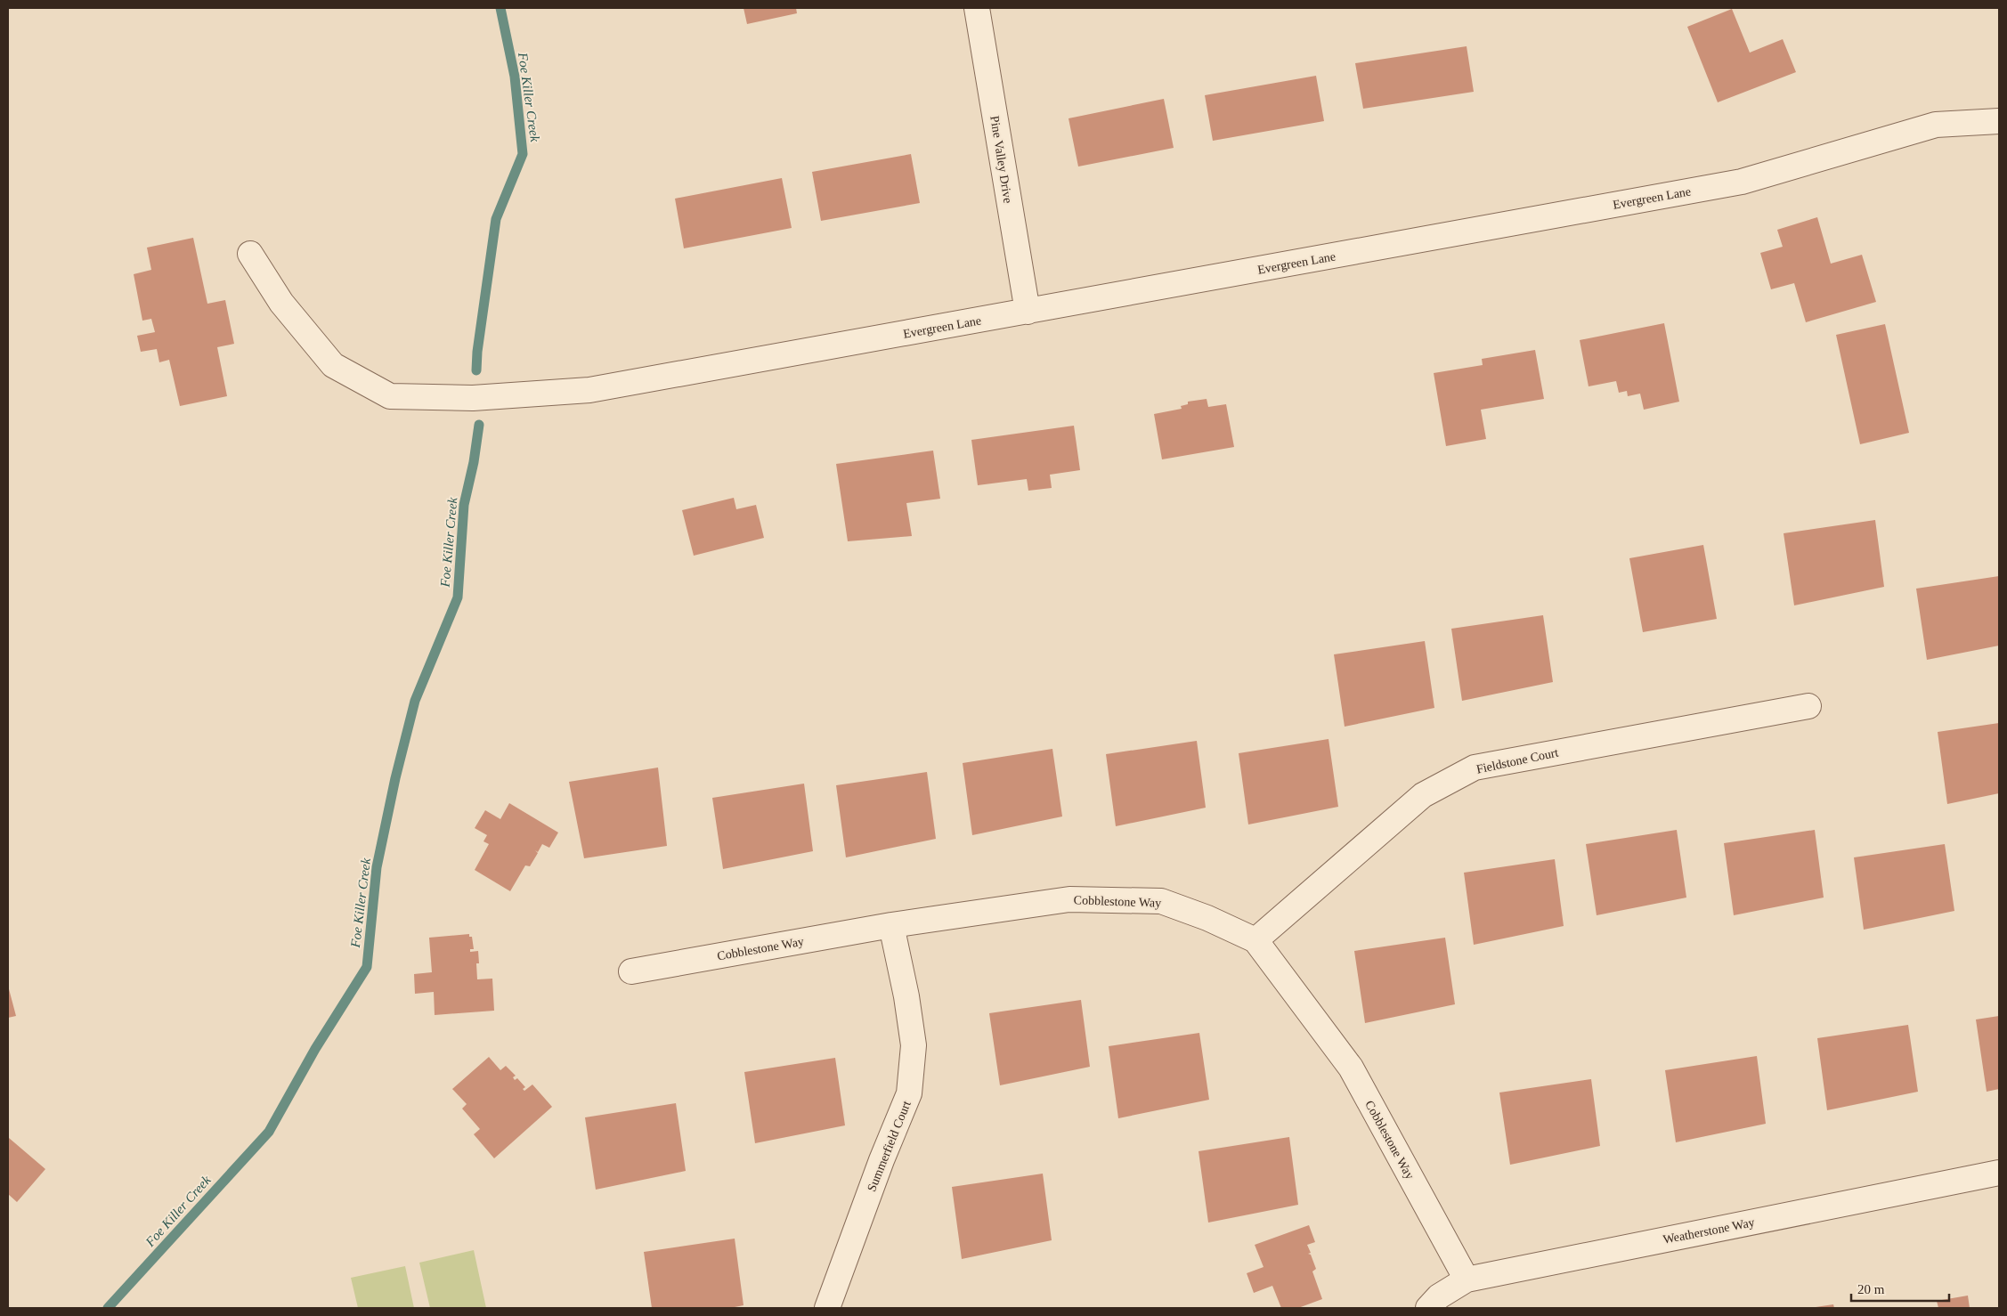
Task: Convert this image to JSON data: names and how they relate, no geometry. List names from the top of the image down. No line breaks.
{"streets":{"street":["Pine Valley Drive","Evergreen Lane","Fieldstone Court","Cobblestone Way","Summerfield Court","Weatherstone Way"]},"crossings":[["Pine Valley Drive","Evergreen Lane"],["Fieldstone Court","Cobblestone Way"],["Cobblestone Way","Summerfield Court"],["Cobblestone Way","Weatherstone Way"]],"water":["Foe Killer Creek"],"scale_bar":"20 m"}
